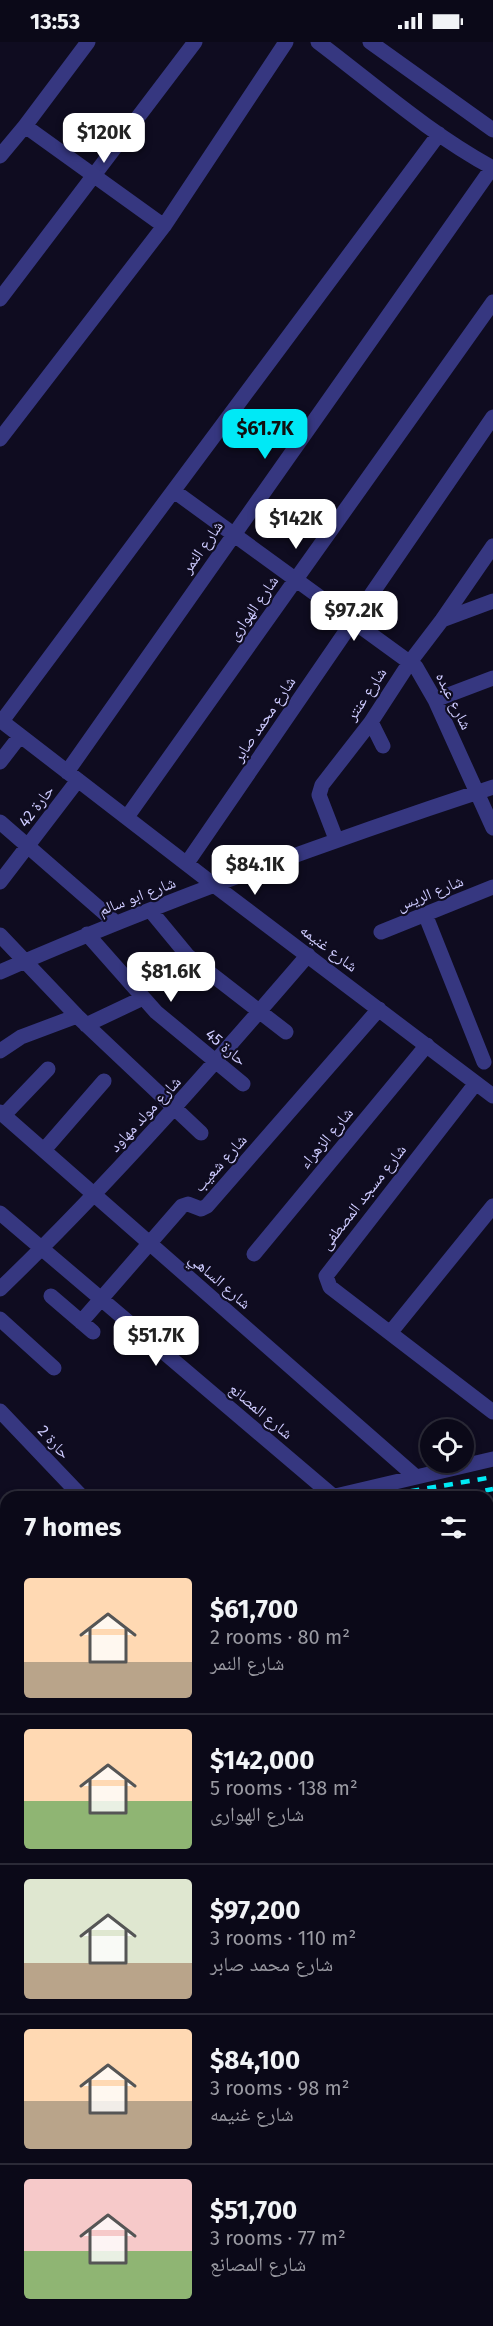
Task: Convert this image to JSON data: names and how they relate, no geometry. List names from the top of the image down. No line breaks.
{"streets":{"street":["شارع النمر","شارع الهوارى","شارع عنتر","شارع عبده","شارع محمد صابر","حارة 42","شارع الريس","شارع ابو سالم","شارع غنيمه","حارة 45","شارع مولد مهاود","شارع الزهراء","شارع شعيب","شارع مسجد المصطفى","شارع الساهي","شارع المصانع","حارة 2"]},"crossings":[["شارع النمر","شارع عبده"],["شارع النمر","حارة 42"],["شارع النمر","شارع غنيمه"],["شارع الهوارى","شارع عبده"],["شارع الهوارى","شارع غنيمه"],["شارع عنتر","شارع عبده"],["شارع عنتر","شارع ابو سالم"],["شارع عبده","شارع محمد صابر"],["شارع عبده","شارع ابو سالم"],["شارع محمد صابر","شارع غنيمه"],["حارة 42","شارع غنيمه"],["شارع ابو سالم","شارع غنيمه"],["شارع ابو سالم","حارة 45"],["شارع غنيمه","شارع مولد مهاود"],["شارع غنيمه","شارع الزهراء"],["شارع غنيمه","شارع شعيب"],["شارع غنيمه","شارع مسجد المصطفى"],["حارة 45","شارع مولد مهاود"],["شارع مولد مهاود","شارع الساهي"],["شارع مولد مهاود","شارع المصانع"],["شارع شعيب","شارع الساهي"],["شارع شعيب","شارع المصانع"]],"page":{"status":"13:53","price":["$120K","$61.7K","$142K","$97.2K","$84.1K","$81.6K","$51.7K"],"heading":"7 homes","list":[{"name":"$61,700","note":"2 rooms · 80 m² · شارع النمر"},{"name":"$142,000","note":"5 rooms · 138 m² · شارع الهوارى"},{"name":"$97,200","note":"3 rooms · 110 m² · شارع محمد صابر"},{"name":"$84,100","note":"3 rooms · 98 m² · شارع غنيمه"},{"name":"$51,700","note":"3 rooms · 77 m² · شارع المصانع"}]}}
